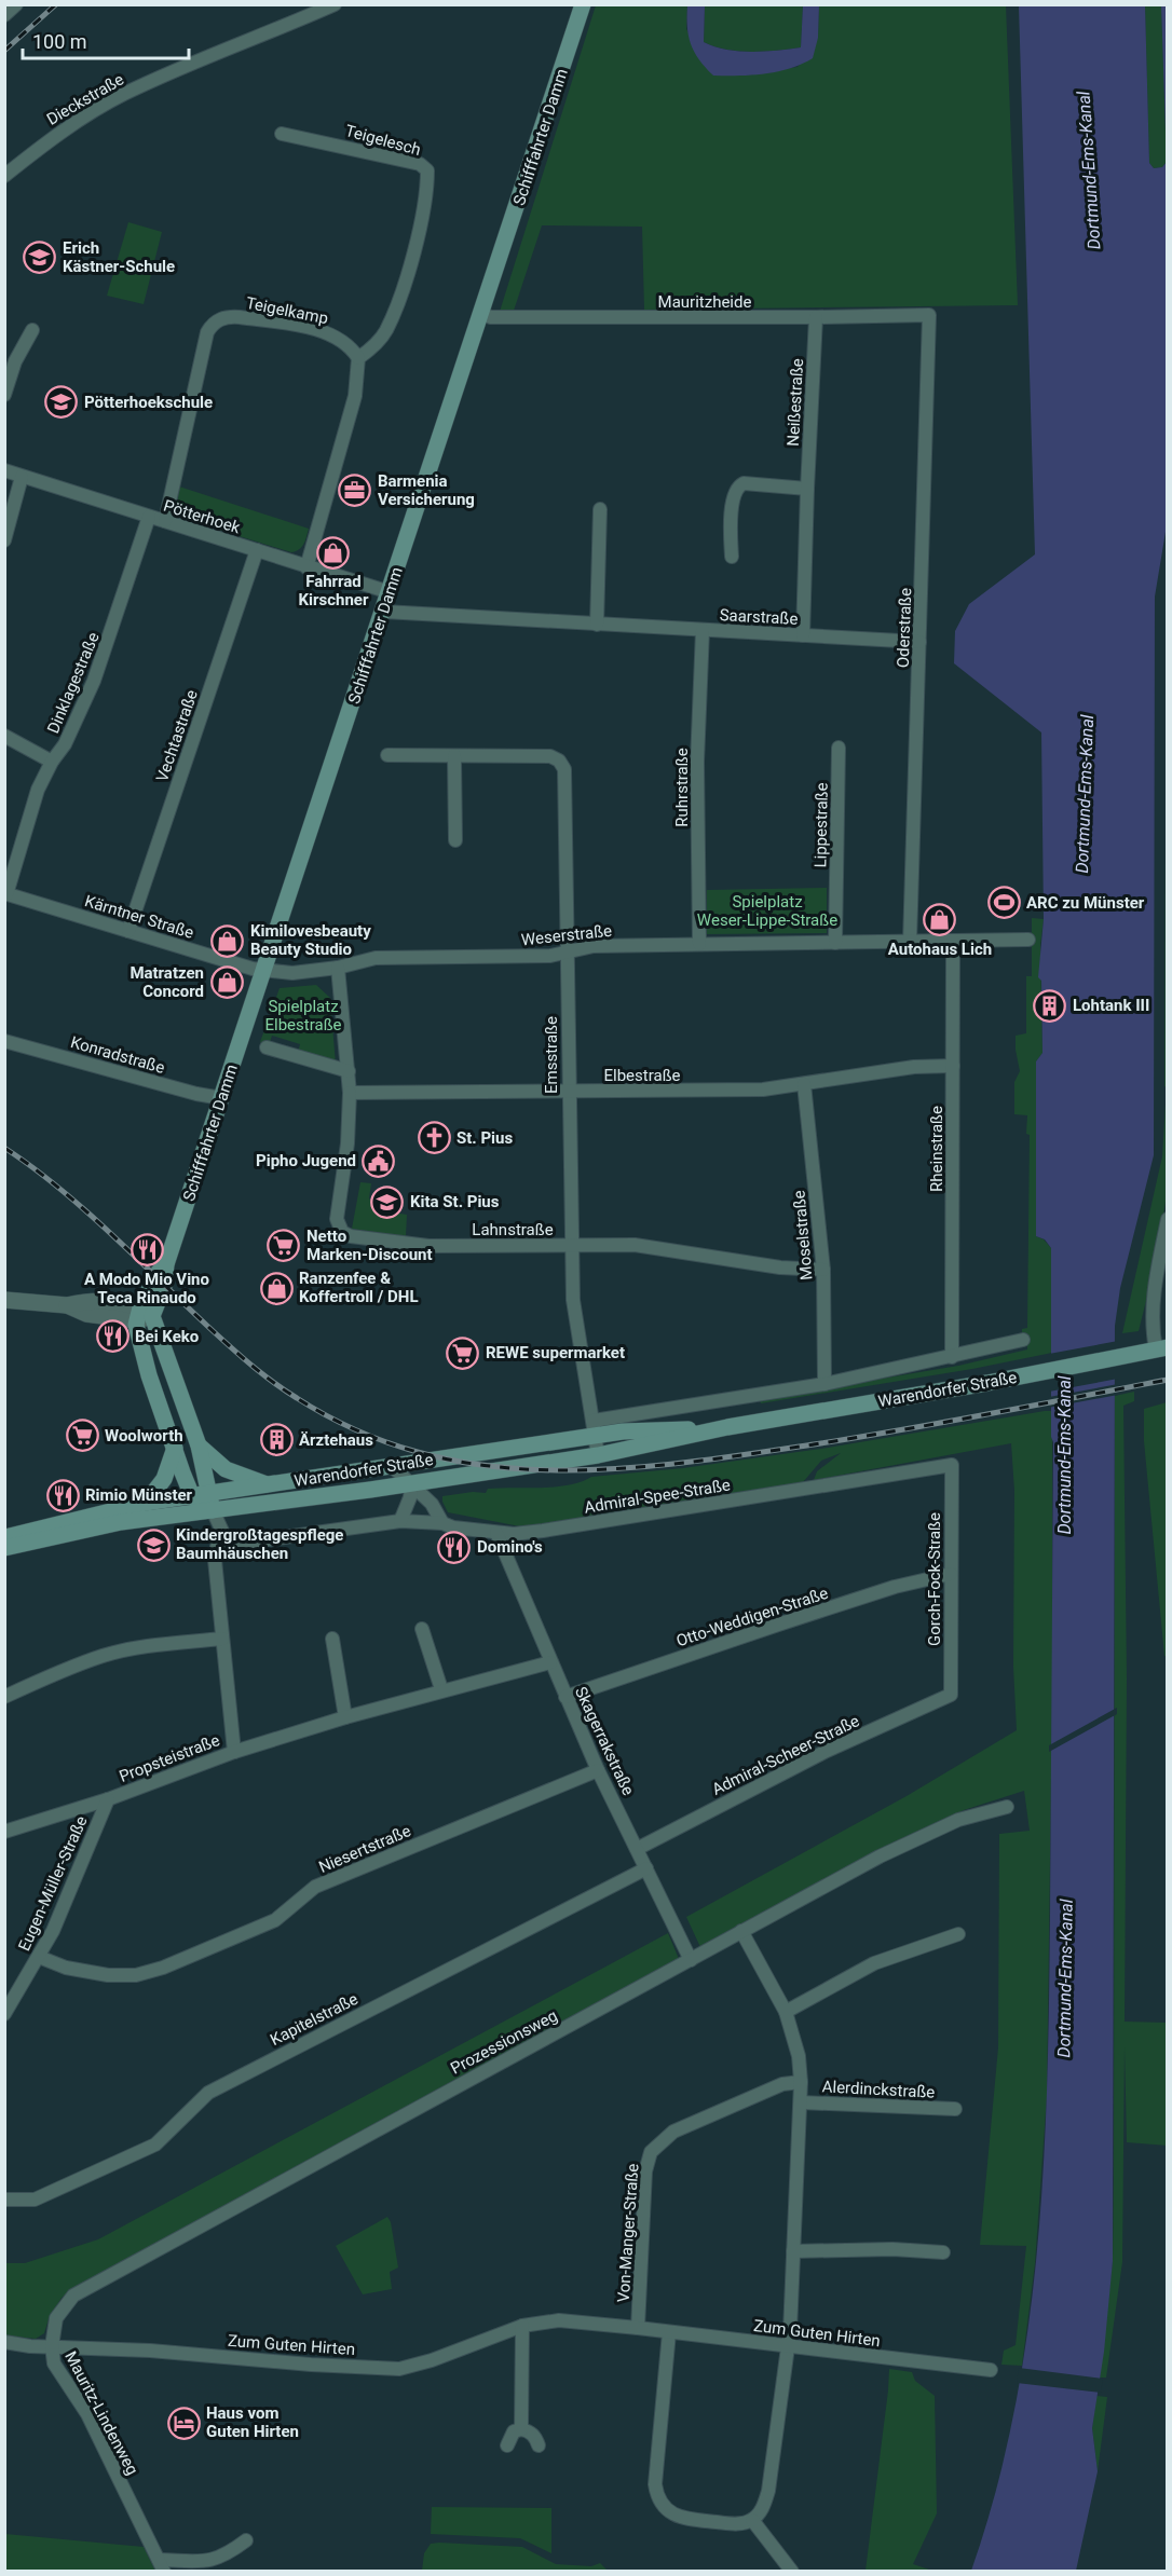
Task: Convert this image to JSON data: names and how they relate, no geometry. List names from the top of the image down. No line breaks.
{"streets":{"main road":["Schifffahrter Damm","Warendorfer Straße"],"street":["Dieckstraße","Teigelesch","Mauritzheide","Teigelkamp","Neißestraße","Pötterhoek","Saarstraße","Oderstraße","Dinklagestraße","Vechtastraße","Ruhrstraße","Lippestraße","Kärntner Straße","Weserstraße","Konradstraße","Emsstraße","Elbestraße","Rheinstraße","Lahnstraße","Moselstraße","Admiral-Spee-Straße","Gorch-Fock-Straße","Otto-Weddigen-Straße","Skagerrakstraße","Admiral-Scheer-Straße","Propsteistraße","Niesertstraße","Eugen-Müller-Straße","Kapitelstraße","Prozessionsweg","Alerdinckstraße","Von-Manger-Straße","Zum Guten Hirten","Mauritz-Lindenweg"]},"crossings":[["Schifffahrter Damm","Mauritzheide"],["Schifffahrter Damm","Pötterhoek"],["Schifffahrter Damm","Saarstraße"],["Schifffahrter Damm","Kärntner Straße"],["Schifffahrter Damm","Weserstraße"],["Schifffahrter Damm","Konradstraße"],["Teigelesch","Teigelkamp"],["Mauritzheide","Neißestraße"],["Mauritzheide","Oderstraße"],["Teigelkamp","Pötterhoek"],["Neißestraße","Saarstraße"],["Pötterhoek","Dinklagestraße"],["Pötterhoek","Vechtastraße"],["Saarstraße","Oderstraße"],["Saarstraße","Ruhrstraße"],["Oderstraße","Weserstraße"],["Dinklagestraße","Kärntner Straße"],["Vechtastraße","Kärntner Straße"],["Ruhrstraße","Weserstraße"],["Lippestraße","Weserstraße"],["Kärntner Straße","Weserstraße"],["Weserstraße","Emsstraße"],["Weserstraße","Rheinstraße"],["Emsstraße","Elbestraße"],["Emsstraße","Lahnstraße"],["Emsstraße","Warendorfer Straße"],["Elbestraße","Rheinstraße"],["Elbestraße","Lahnstraße"],["Elbestraße","Moselstraße"],["Rheinstraße","Warendorfer Straße"],["Lahnstraße","Moselstraße"],["Moselstraße","Warendorfer Straße"],["Admiral-Spee-Straße","Gorch-Fock-Straße"],["Admiral-Spee-Straße","Skagerrakstraße"],["Gorch-Fock-Straße","Otto-Weddigen-Straße"],["Gorch-Fock-Straße","Admiral-Scheer-Straße"],["Otto-Weddigen-Straße","Skagerrakstraße"],["Skagerrakstraße","Admiral-Scheer-Straße"],["Skagerrakstraße","Propsteistraße"],["Skagerrakstraße","Niesertstraße"],["Skagerrakstraße","Kapitelstraße"],["Skagerrakstraße","Prozessionsweg"],["Propsteistraße","Eugen-Müller-Straße"],["Niesertstraße","Eugen-Müller-Straße"],["Prozessionsweg","Alerdinckstraße"],["Prozessionsweg","Zum Guten Hirten"],["Prozessionsweg","Mauritz-Lindenweg"],["Alerdinckstraße","Von-Manger-Straße"],["Alerdinckstraße","Zum Guten Hirten"],["Von-Manger-Straße","Zum Guten Hirten"],["Zum Guten Hirten","Mauritz-Lindenweg"]],"water":["Dortmund-Ems-Kanal"],"parks":["Spielplatz Weser-Lippe-Straße","Spielplatz Elbestraße"],"places":{"school or university":["Erich Kästner-Schule","Pötterhoekschule","Kita St. Pius","Kindergroßtagespflege Baumhäuschen"],"office":["Barmenia Versicherung"],"shop":["Fahrrad Kirschner","Autohaus Lich","Kimilovesbeauty Beauty Studio","Matratzen Concord","Ranzenfee & Koffertroll / DHL"],"sports":["ARC zu Münster"],"building":["Lohtank III","Ärztehaus"],"church":["St. Pius"],"public building":["Pipho Jugend"],"supermarket":["Netto Marken-Discount","REWE supermarket","Woolworth"],"restaurant":["A Modo Mio Vino Teca Rinaudo","Bei Keko","Rimio Münster","Domino's"],"hotel":["Haus vom Guten Hirten"]},"scale_bar":"100 m"}
